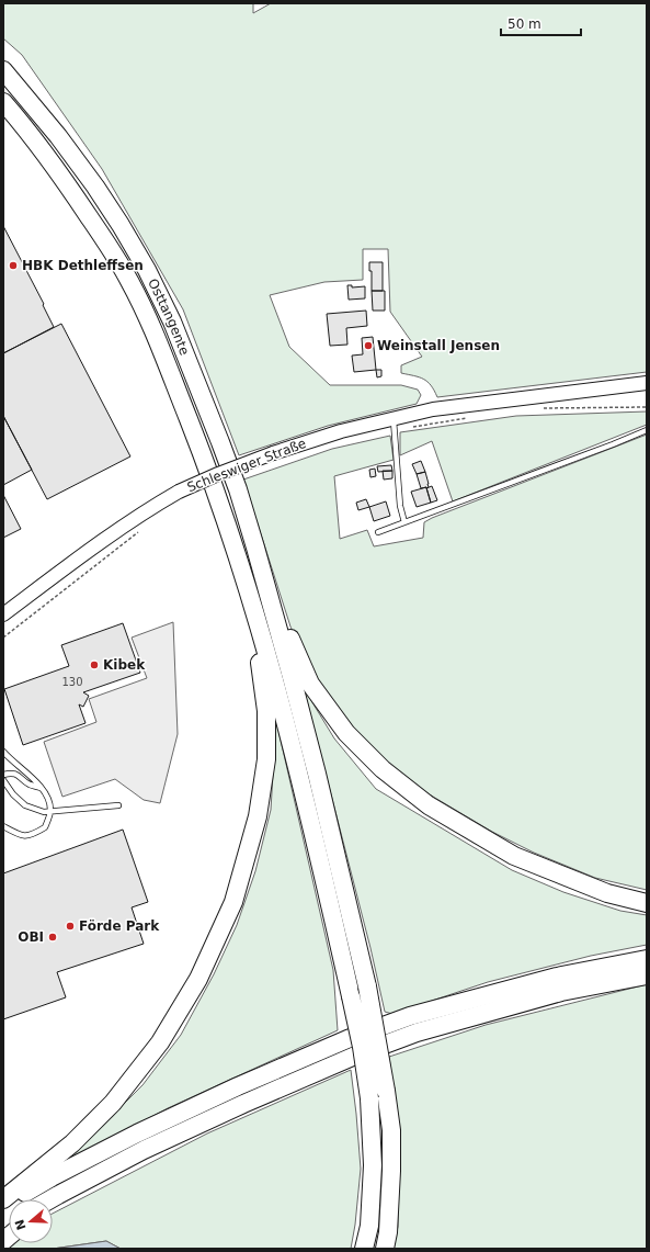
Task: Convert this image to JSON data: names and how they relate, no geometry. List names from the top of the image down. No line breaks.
{"streets":{"highway":["Osttangente"],"main road":["Schleswiger Straße"]},"places":["HBK Dethleffsen","Weinstall Jensen","Kibek","Förde Park","OBI"],"house_numbers":["130"],"scale_bar":"50 m","north":"left"}
